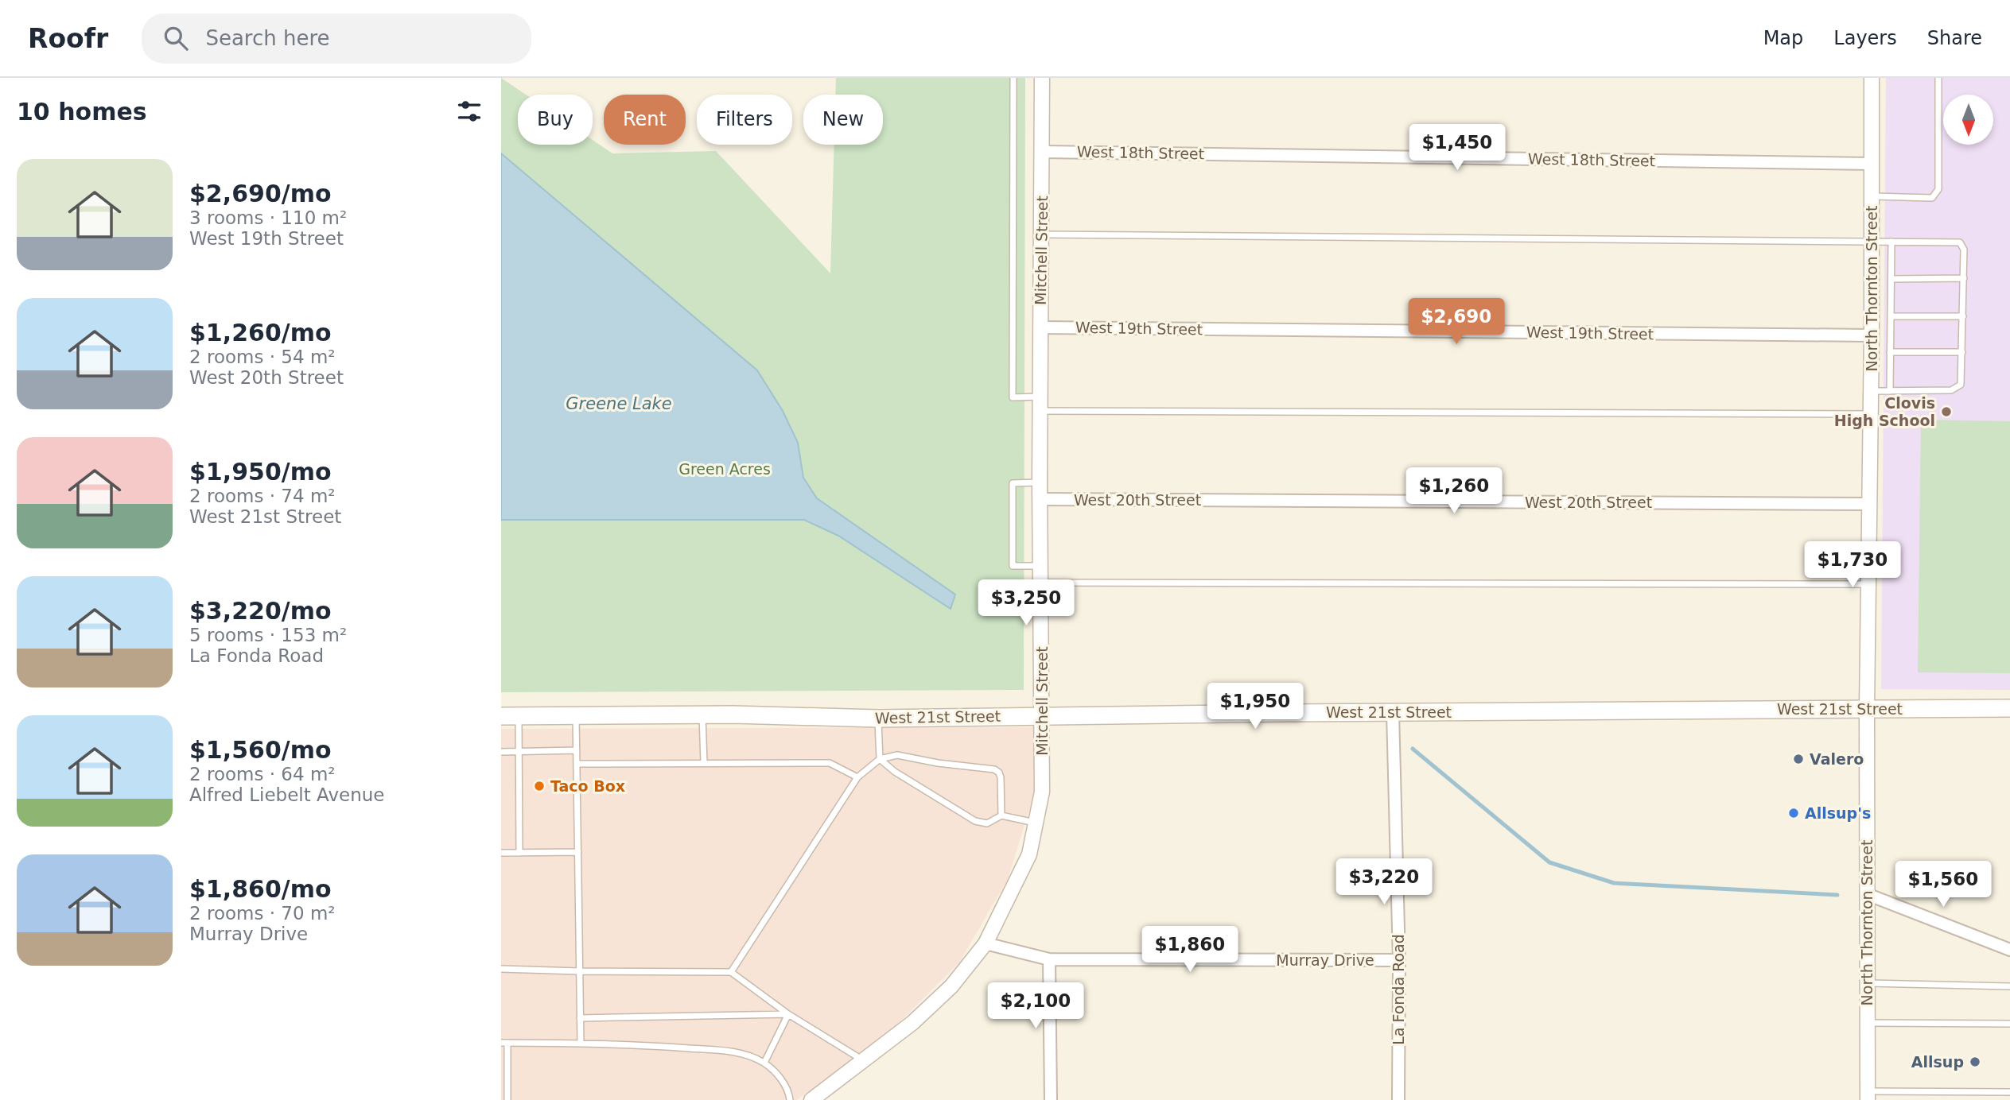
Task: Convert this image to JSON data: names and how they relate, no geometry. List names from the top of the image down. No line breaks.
{"streets":{"main road":["West 21st Street"],"street":["West 18th Street","Mitchell Street","North Thornton Street","West 19th Street","West 20th Street","Murray Drive","La Fonda Road"]},"crossings":[["West 18th Street","Mitchell Street"],["West 18th Street","North Thornton Street"],["Mitchell Street","West 19th Street"],["Mitchell Street","West 20th Street"],["Mitchell Street","West 21st Street"],["Mitchell Street","Murray Drive"],["North Thornton Street","West 19th Street"],["North Thornton Street","West 20th Street"],["North Thornton Street","West 21st Street"],["West 21st Street","La Fonda Road"],["Murray Drive","La Fonda Road"]],"water":["Greene Lake"],"parks":["Green Acres"],"places":["Clovis High School","Valero","Taco Box","Allsup's","Allsup"],"north":"bottom","page":{"header":"Roofr","search":"Search here","nav":["Map","Layers","Share"],"heading":"10 homes","chip":["Buy","Rent","Filters","New"],"price":["$1,450","$2,690","$1,260","$1,730","$3,250","$1,950","$3,220","$1,560","$1,860","$2,100"],"list":[{"name":"$2,690/mo","note":"3 rooms · 110 m² · West 19th Street"},{"name":"$1,260/mo","note":"2 rooms · 54 m² · West 20th Street"},{"name":"$1,950/mo","note":"2 rooms · 74 m² · West 21st Street"},{"name":"$3,220/mo","note":"5 rooms · 153 m² · La Fonda Road"},{"name":"$1,560/mo","note":"2 rooms · 64 m² · Alfred Liebelt Avenue"},{"name":"$1,860/mo","note":"2 rooms · 70 m² · Murray Drive"}]}}
